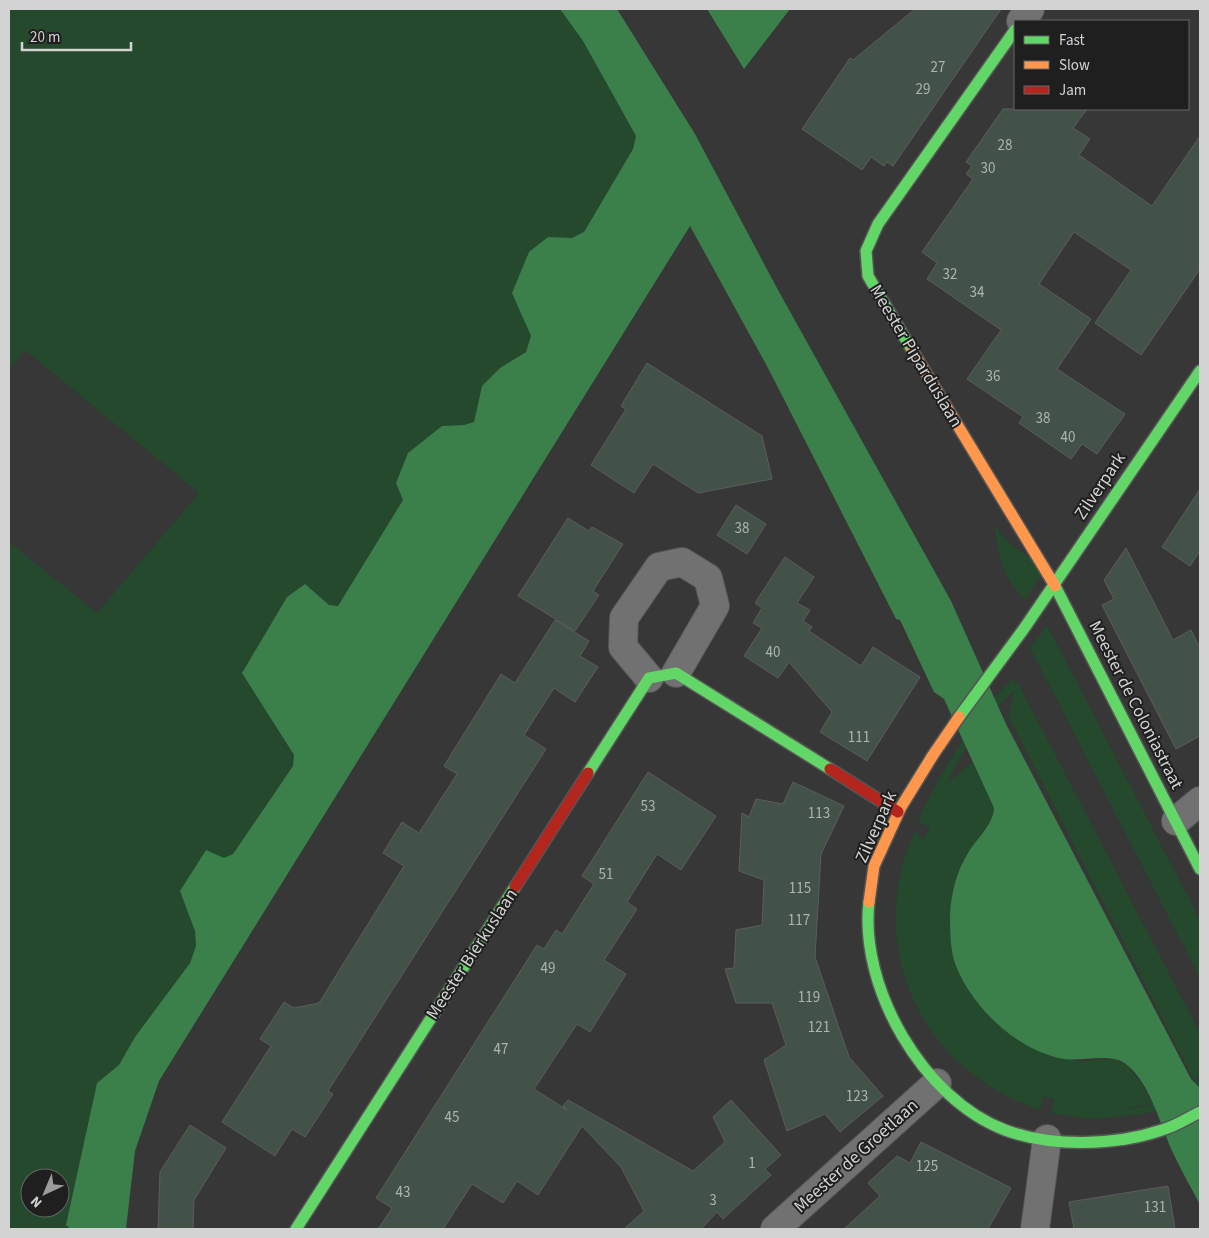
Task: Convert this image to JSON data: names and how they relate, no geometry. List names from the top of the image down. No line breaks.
{"streets":{"street":["Meester Piparduslaan","Zilverpark","Meester de Coloniastraat","Meester Bierkuslaan","Meester de Groetlaan"]},"crossings":[["Meester Piparduslaan","Zilverpark"],["Meester Piparduslaan","Meester de Coloniastraat"],["Zilverpark","Meester de Coloniastraat"],["Zilverpark","Meester de Groetlaan"]],"house_numbers":["27","29","28","30","32","34","36","38","40","38","40","111","53","113","51","115","117","49","119","121","47","123","45","1","125","43","3","131"],"legend":["Fast","Slow","Jam"],"scale_bar":"20 m","north":"bottom left"}
